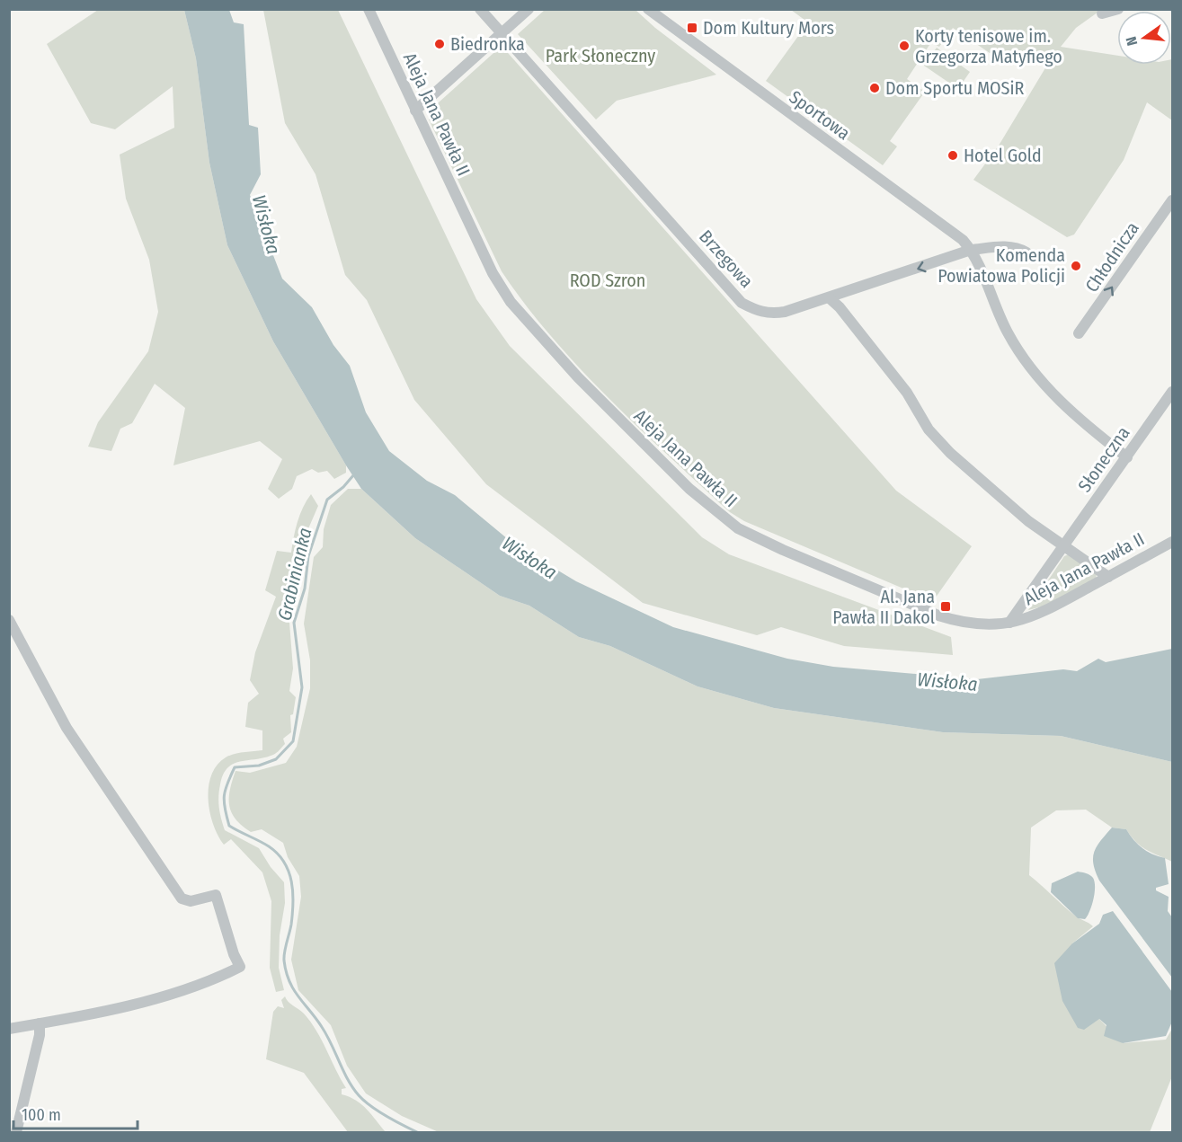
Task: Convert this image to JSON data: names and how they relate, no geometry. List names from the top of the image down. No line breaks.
{"streets":{"street":["Aleja Jana Pawła II","Sportowa","Chłodnicza","Brzegowa","Słoneczna"]},"crossings":[["Aleja Jana Pawła II","Słoneczna"],["Sportowa","Słoneczna"]],"one_way":["Chłodnicza"],"water":["Wisłoka","Grabinianka"],"parks":["Park Słoneczny","ROD Szron"],"places":{"transit":["Dom Kultury Mors","Al. Jana Pawła II Dakol"],"other":["Biedronka","Korty tenisowe im. Grzegorza Matyfiego","Dom Sportu MOSiR","Hotel Gold","Komenda Powiatowa Policji"]},"scale_bar":"100 m","north":"left"}
